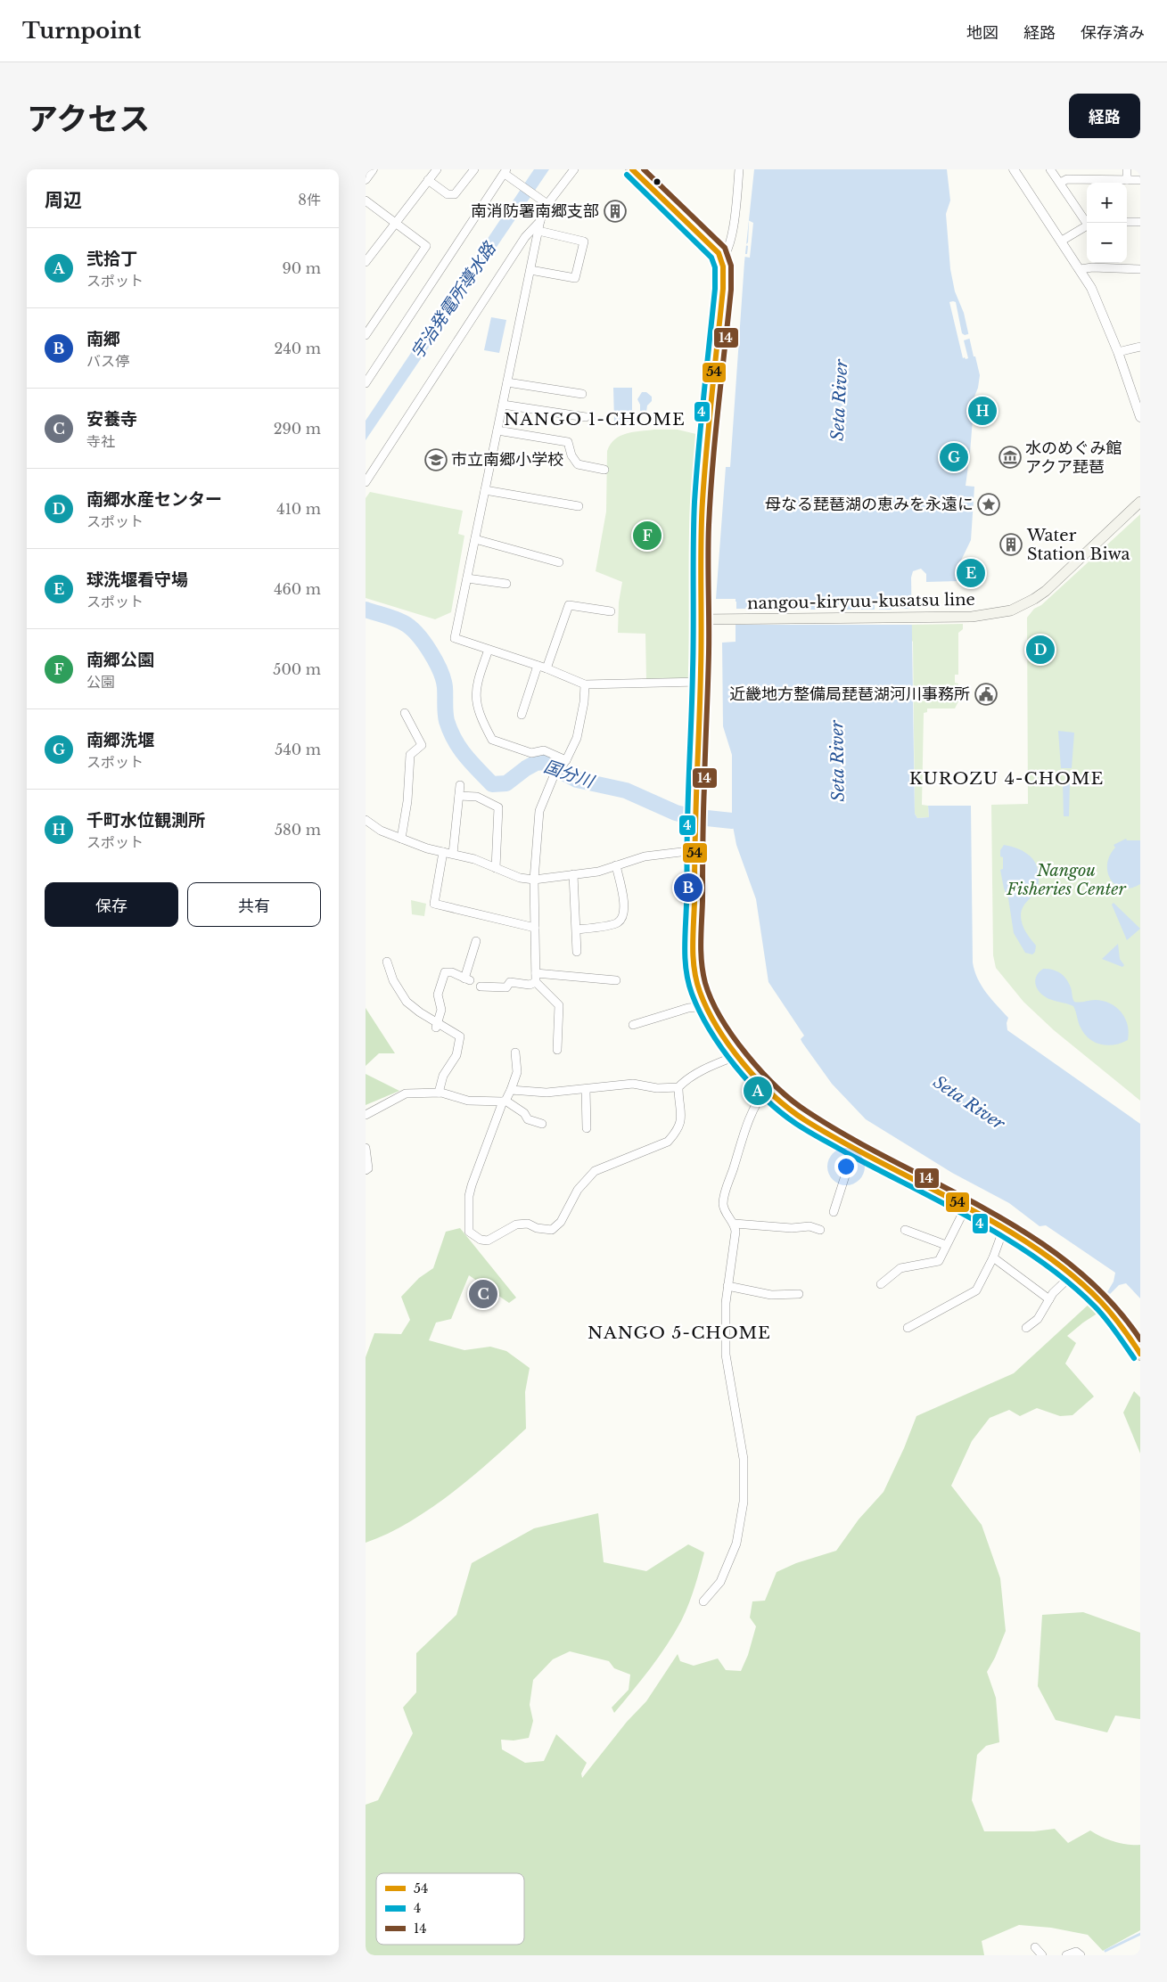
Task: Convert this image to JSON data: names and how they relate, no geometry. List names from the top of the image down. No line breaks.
{"streets":{"main road":["nangou-kiryuu-kusatsu line"]},"districts":["NANGO 1-CHOME","KUROZU 4-CHOME","NANGO 5-CHOME"],"water":["宇治発電所導水路","Seta River","国分川"],"parks":["Nangou Fisheries Center"],"places":{"building":["南消防署南郷支部","Water Station Biwa"],"museum":["水のめぐみ館 アクア琵琶"],"school or university":["市立南郷小学校"],"place":["母なる琵琶湖の恵みを永遠に"],"public building":["近畿地方整備局琵琶湖河川事務所"]},"lines":["transit line 54","transit line 14","transit line 4"],"legend":["54","4","14"],"page":{"header":"Turnpoint","nav":["地図","経路","保存済み"],"title":"アクセス","buttons":["経路",["保存","共有"]],"heading":["周辺","8件"],"map_buttons":["+","−"],"list":[{"mark":"A","name":"弐拾丁","note":"スポット","value":"90 m"},{"mark":"B","name":"南郷","note":"バス停","value":"240 m"},{"mark":"C","name":"安養寺","note":"寺社","value":"290 m"},{"mark":"D","name":"南郷水産センター","note":"スポット","value":"410 m"},{"mark":"E","name":"球洗堰看守場","note":"スポット","value":"460 m"},{"mark":"F","name":"南郷公園","note":"公園","value":"500 m"},{"mark":"G","name":"南郷洗堰","note":"スポット","value":"540 m"},{"mark":"H","name":"千町水位観測所","note":"スポット","value":"580 m"}],"pins":["H","G","F","E","D","B","A","C"]}}
